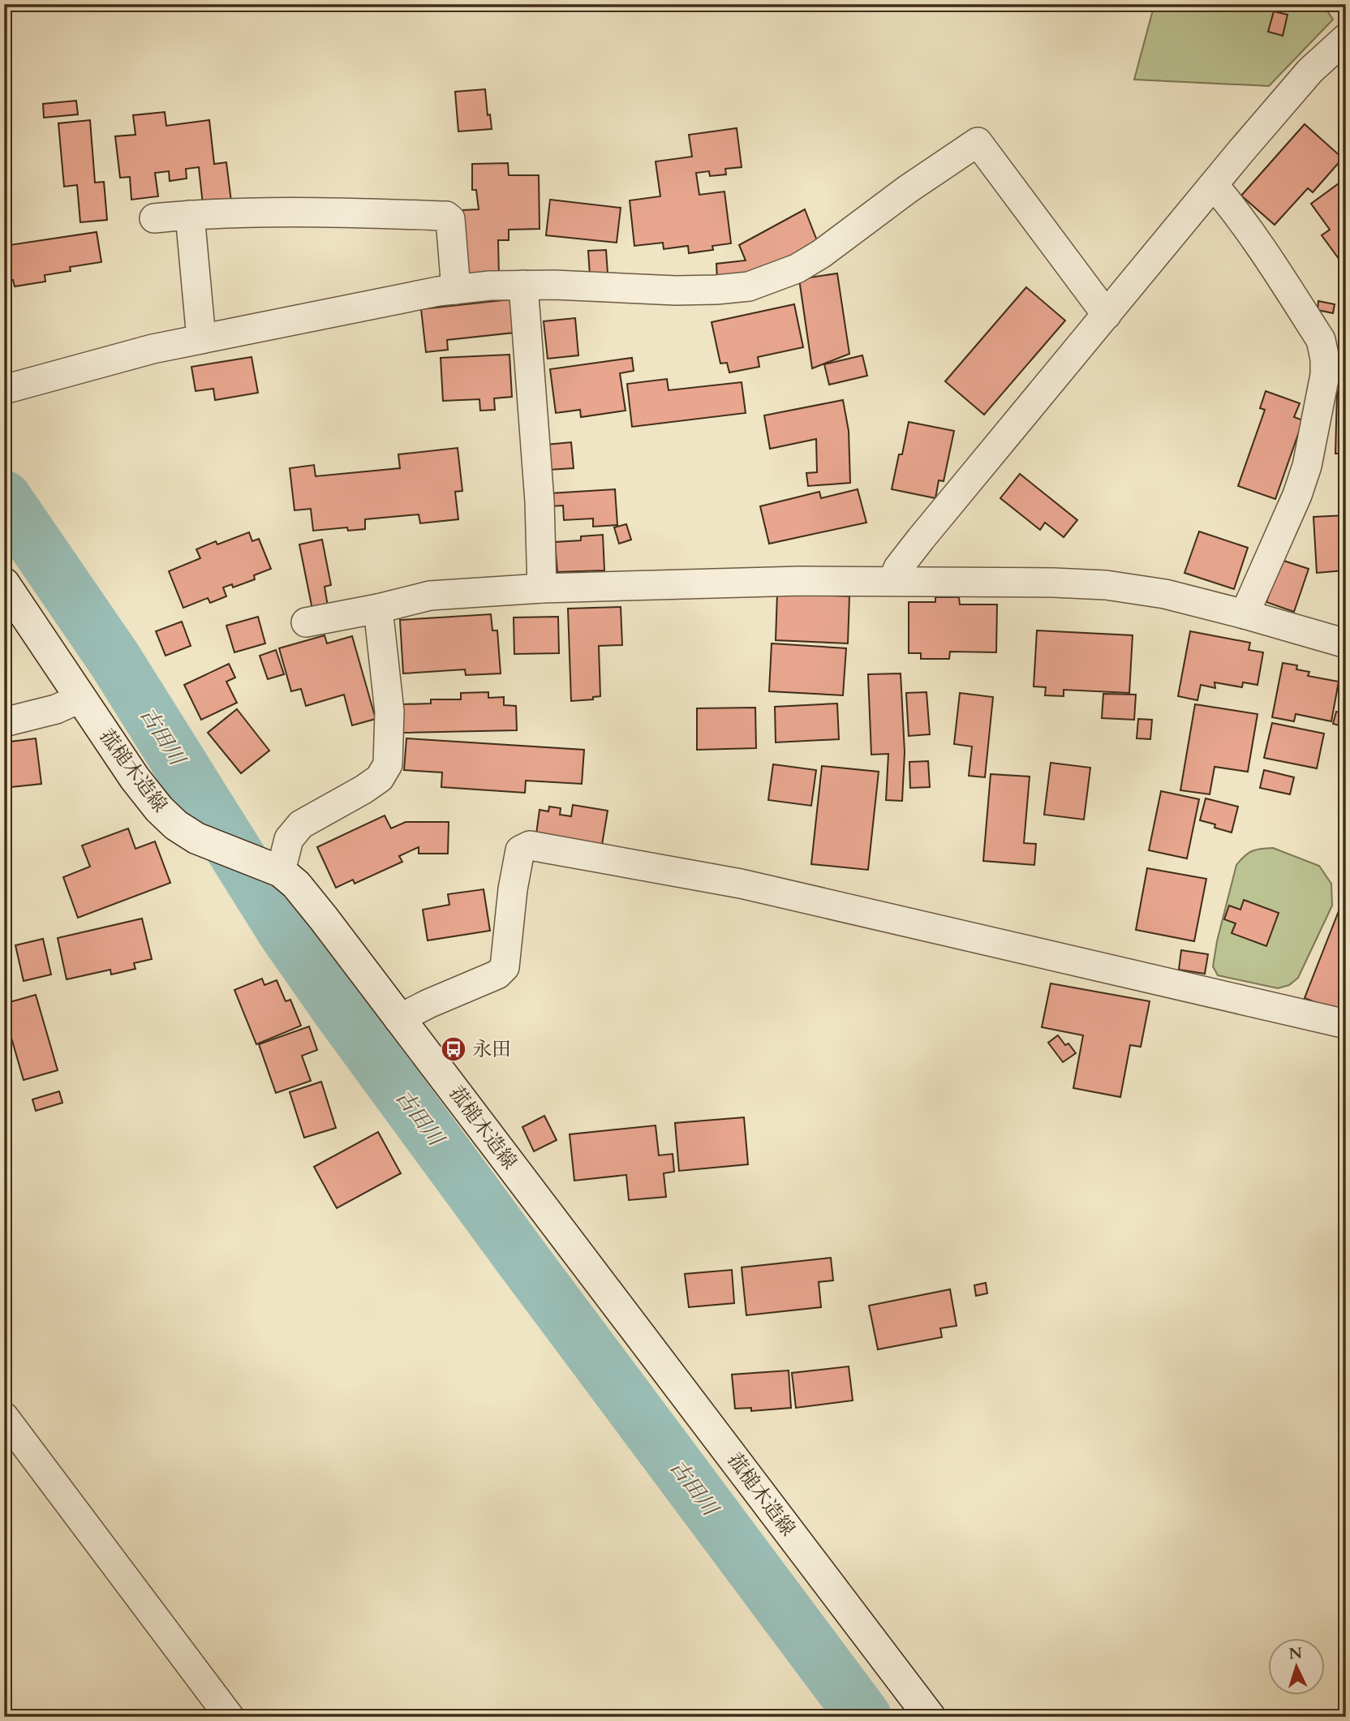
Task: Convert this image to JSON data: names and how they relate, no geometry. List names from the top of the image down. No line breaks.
{"streets":{"main road":["菰槌木造線"]},"water":["古田川"],"places":{"bus stop":["永田"]},"north":"top"}
